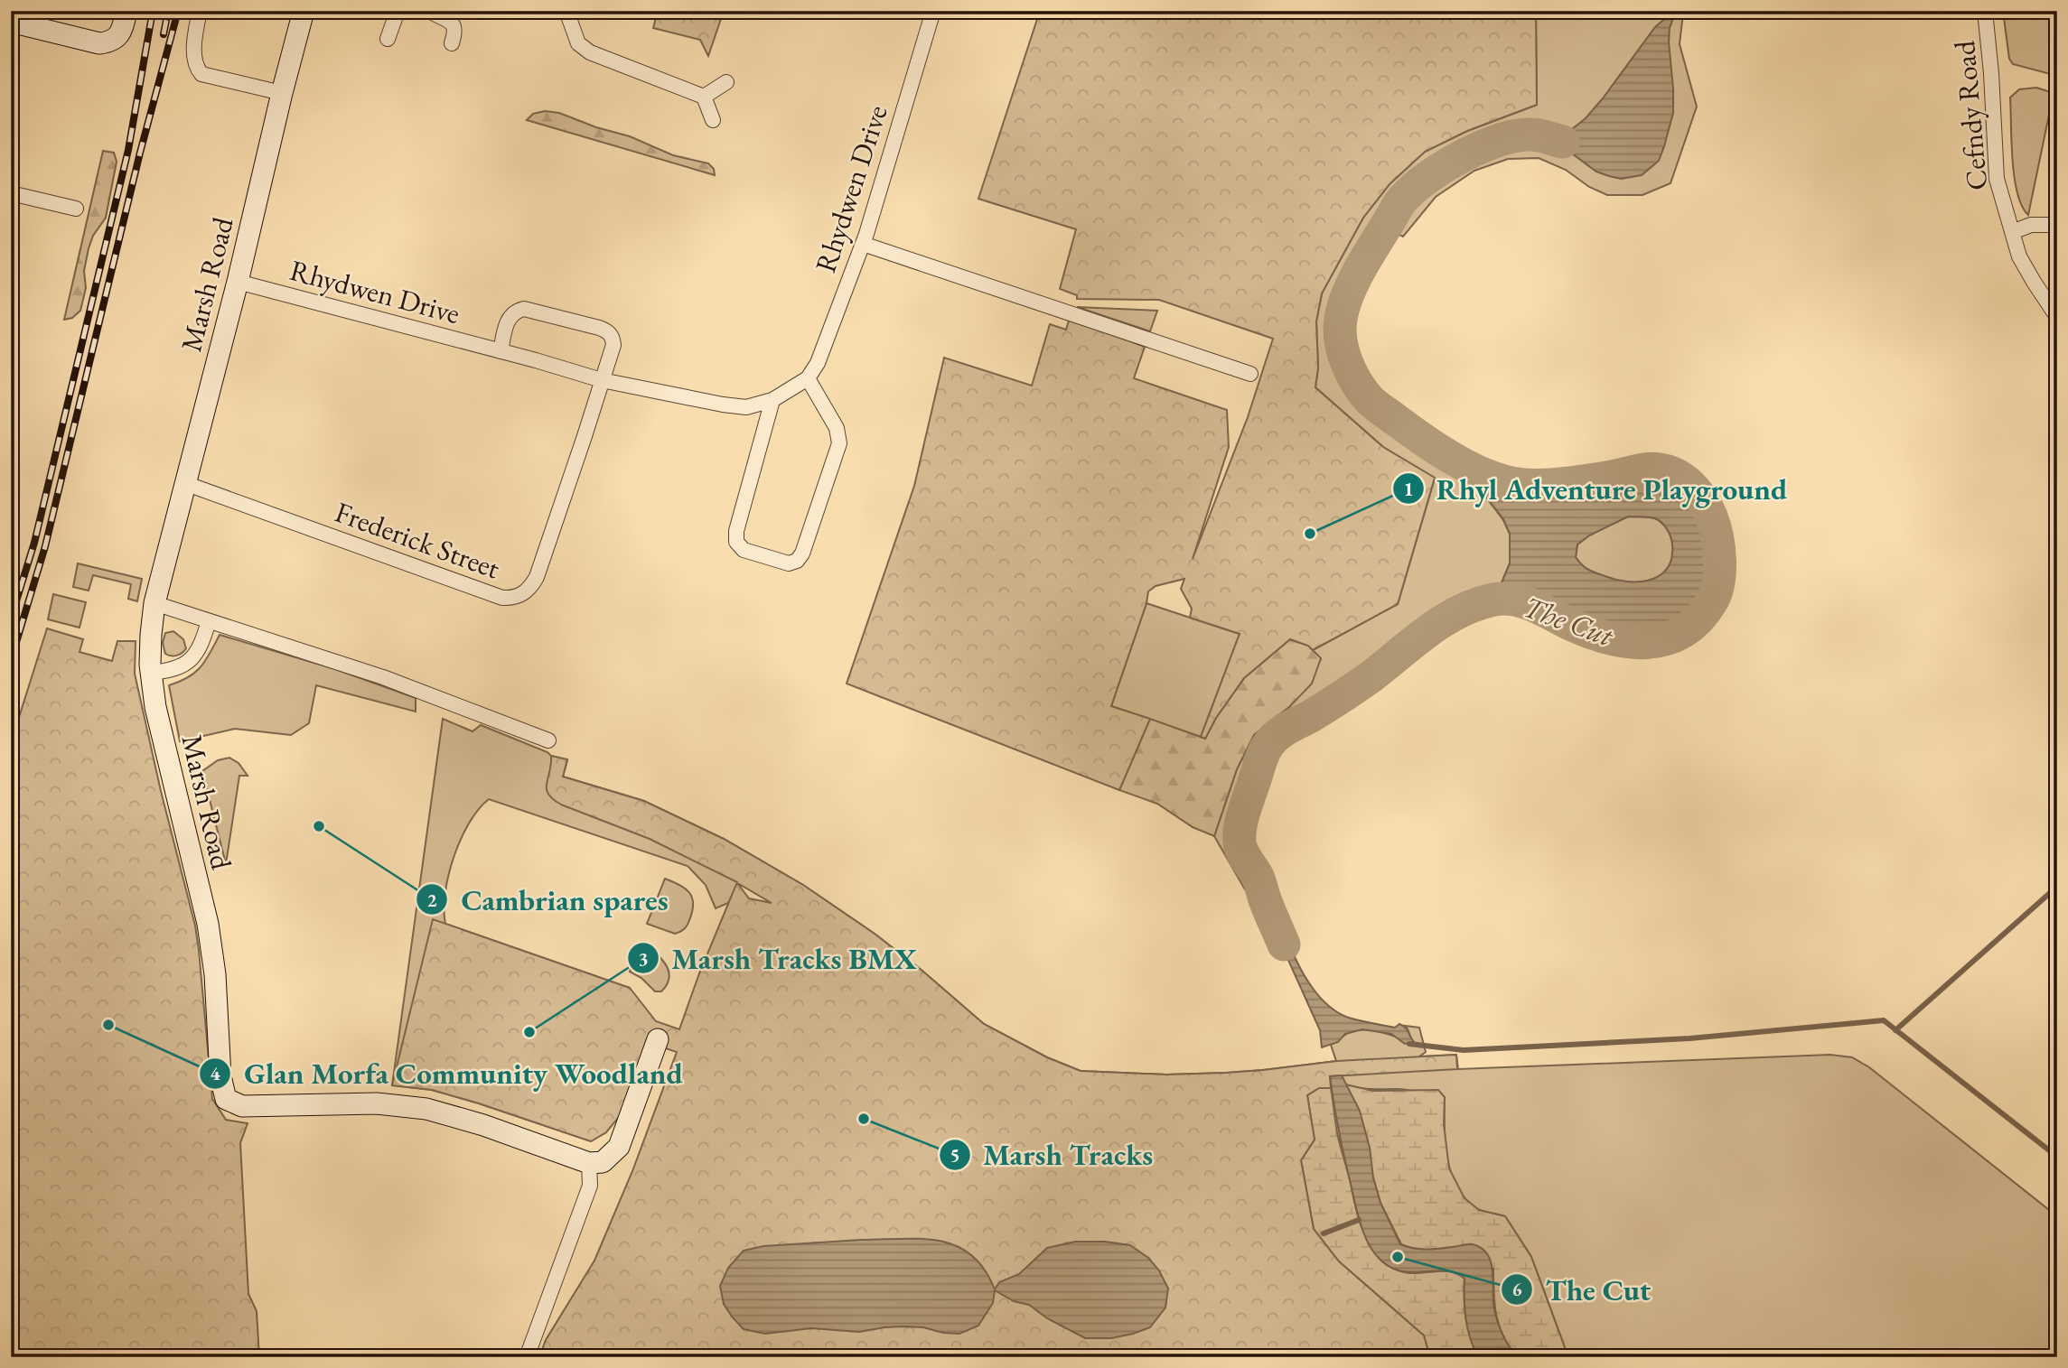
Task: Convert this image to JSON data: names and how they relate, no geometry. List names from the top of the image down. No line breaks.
{"streets":{"street":["Cefndy Road","Rhydwen Drive","Marsh Road","Frederick Street"]},"crossings":[["Rhydwen Drive","Marsh Road"],["Rhydwen Drive","Frederick Street"],["Marsh Road","Frederick Street"]],"water":["The Cut"],"places":["Rhyl Adventure Playground","Cambrian spares","Glan Morfa Community Woodland","Marsh Tracks BMX","Marsh Tracks","The Cut"]}
